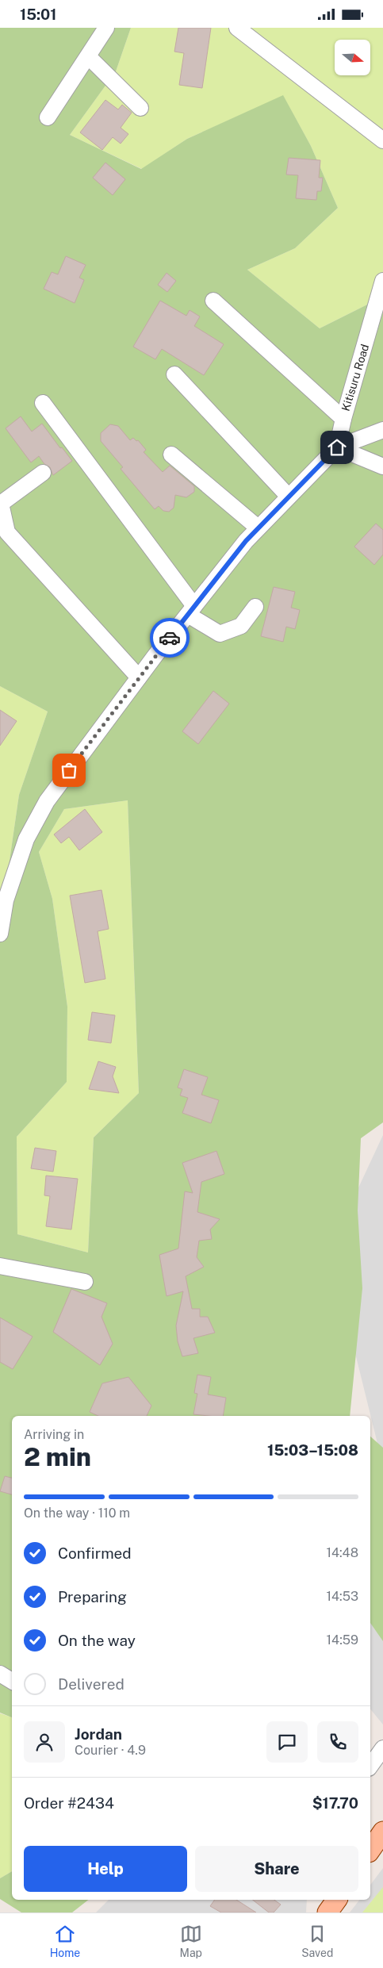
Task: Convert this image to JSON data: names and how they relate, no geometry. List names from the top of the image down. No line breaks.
{"streets":{"street":["Kitisuru Road"]},"north":"right","page":{"status":"15:01","heading":["2 min","Arriving in","15:03–15:08"],"panel":["Jordan","Courier · 4.9","Order #2434","$17.70"],"bar":"On the way · 110 m","list":[["Confirmed","14:48"],["Preparing","14:53"],["On the way","14:59"],"Delivered"],"buttons":["Help","Share"],"tabs":["Home","Map","Saved"]}}
